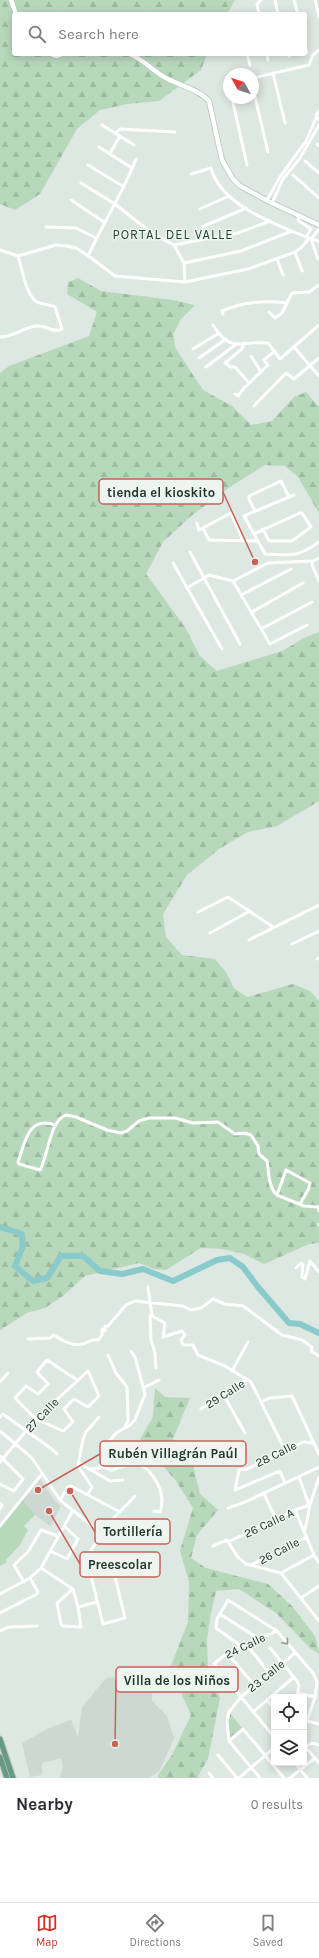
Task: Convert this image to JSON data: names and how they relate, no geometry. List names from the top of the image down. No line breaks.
{"streets":{"street":["29 Calle","27 Calle","28 Calle","26 Calle A","26 Calle","24 Calle","23 Calle"]},"crossings":[["24 Calle","23 Calle"]],"districts":["PORTAL DEL VALLE"],"places":["tienda el kioskito","Rubén Villagrán Paúl","Tortillería","Preescolar","Villa de los Niños"],"north":"top left","page":{"search":"Search here","heading":["Nearby","0 results"],"nav":["Map","Directions","Saved"]}}
